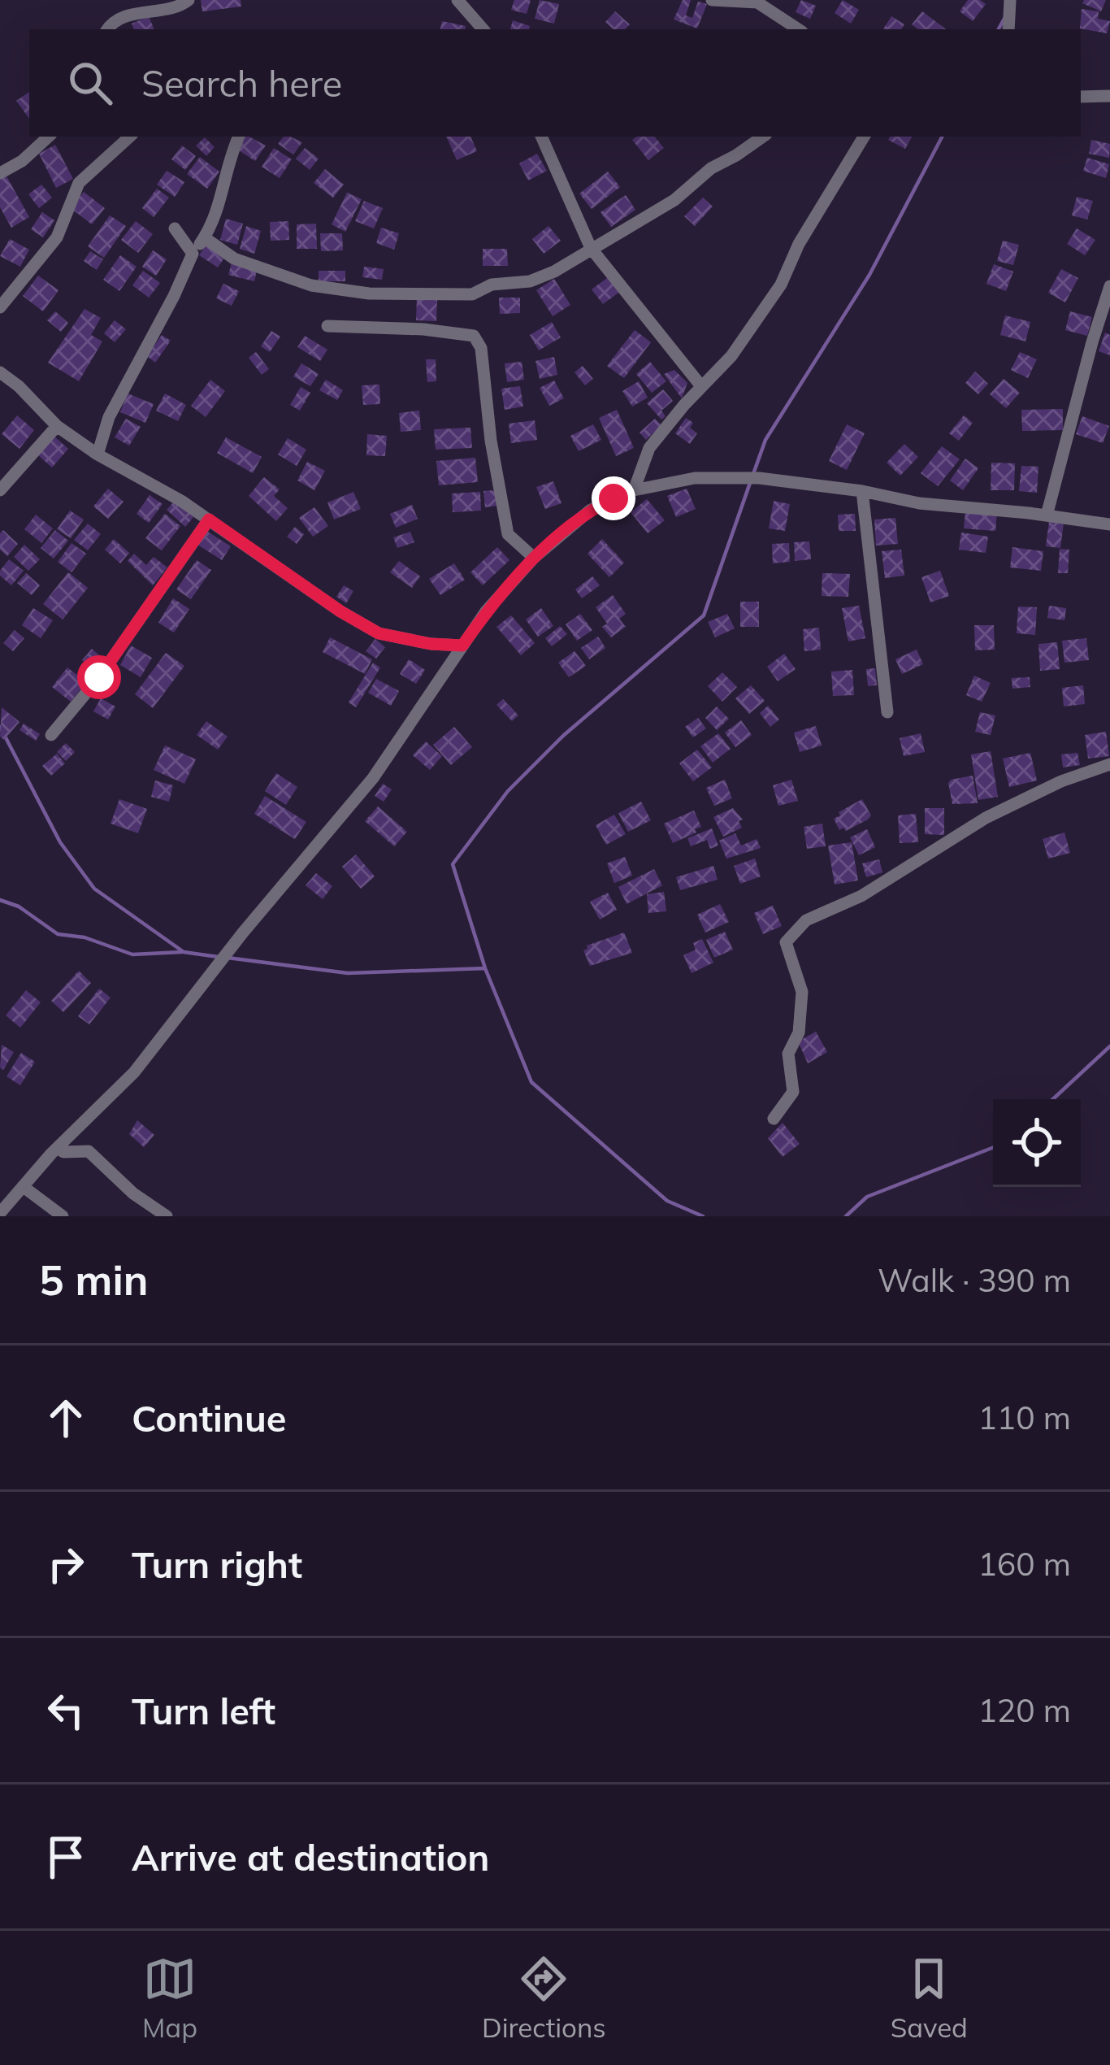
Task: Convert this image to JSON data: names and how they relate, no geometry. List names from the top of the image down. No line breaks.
{"page":{"search":"Search here","heading":["5 min","Walk · 390 m"],"list":[["Continue","110 m"],["Turn right","160 m"],["Turn left","120 m"],"Arrive at destination"],"nav":["Map","Directions","Saved"]}}
